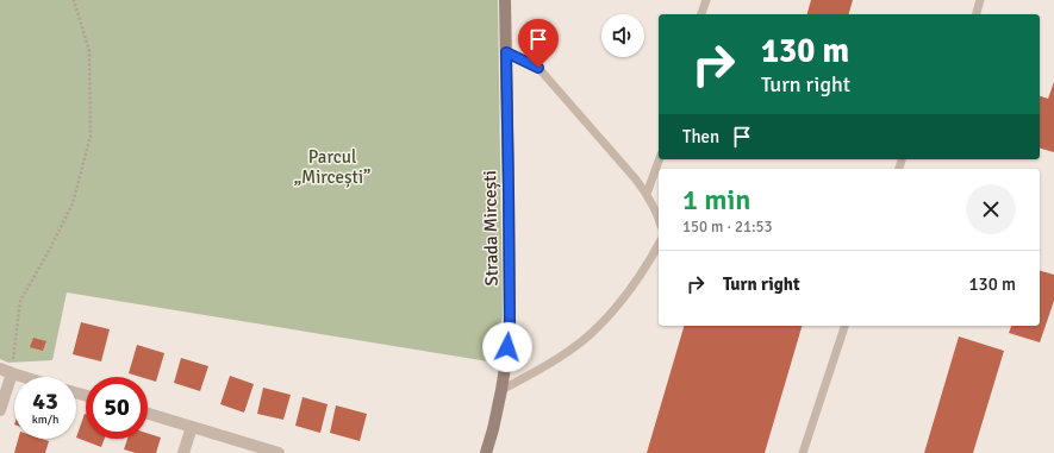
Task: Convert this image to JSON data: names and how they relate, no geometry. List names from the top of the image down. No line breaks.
{"streets":{"main road":["Strada Mircești"]},"parks":["Parcul „Mircești”"],"page":{"turn":["130 m","Turn right"],"then":"Then","heading":["1 min","150 m · 21:53"],"list":[{"name":"Turn right","value":"130 m"}],"speed":"43 km/h","limit":"50"}}
